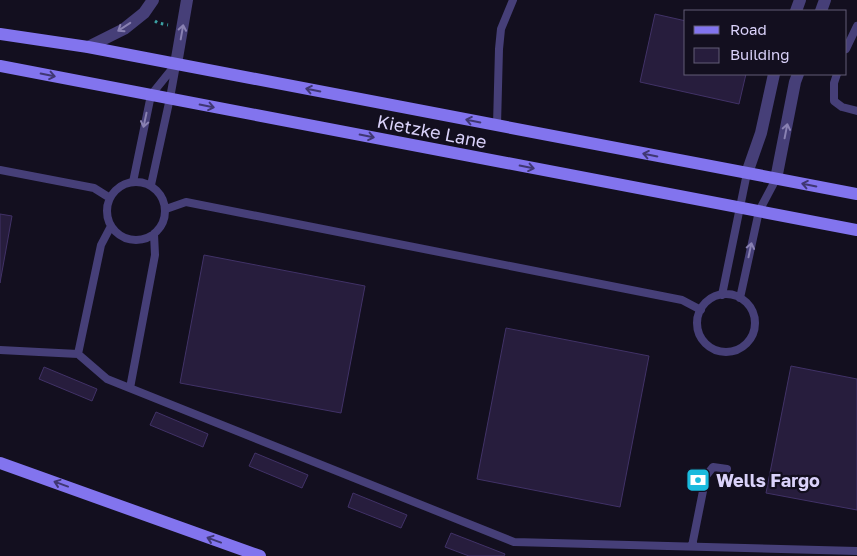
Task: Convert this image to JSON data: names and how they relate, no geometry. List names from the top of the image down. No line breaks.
{"streets":{"main road":["Kietzke Lane"]},"places":{"bank":["Wells Fargo"]},"legend":["Road","Building"]}
